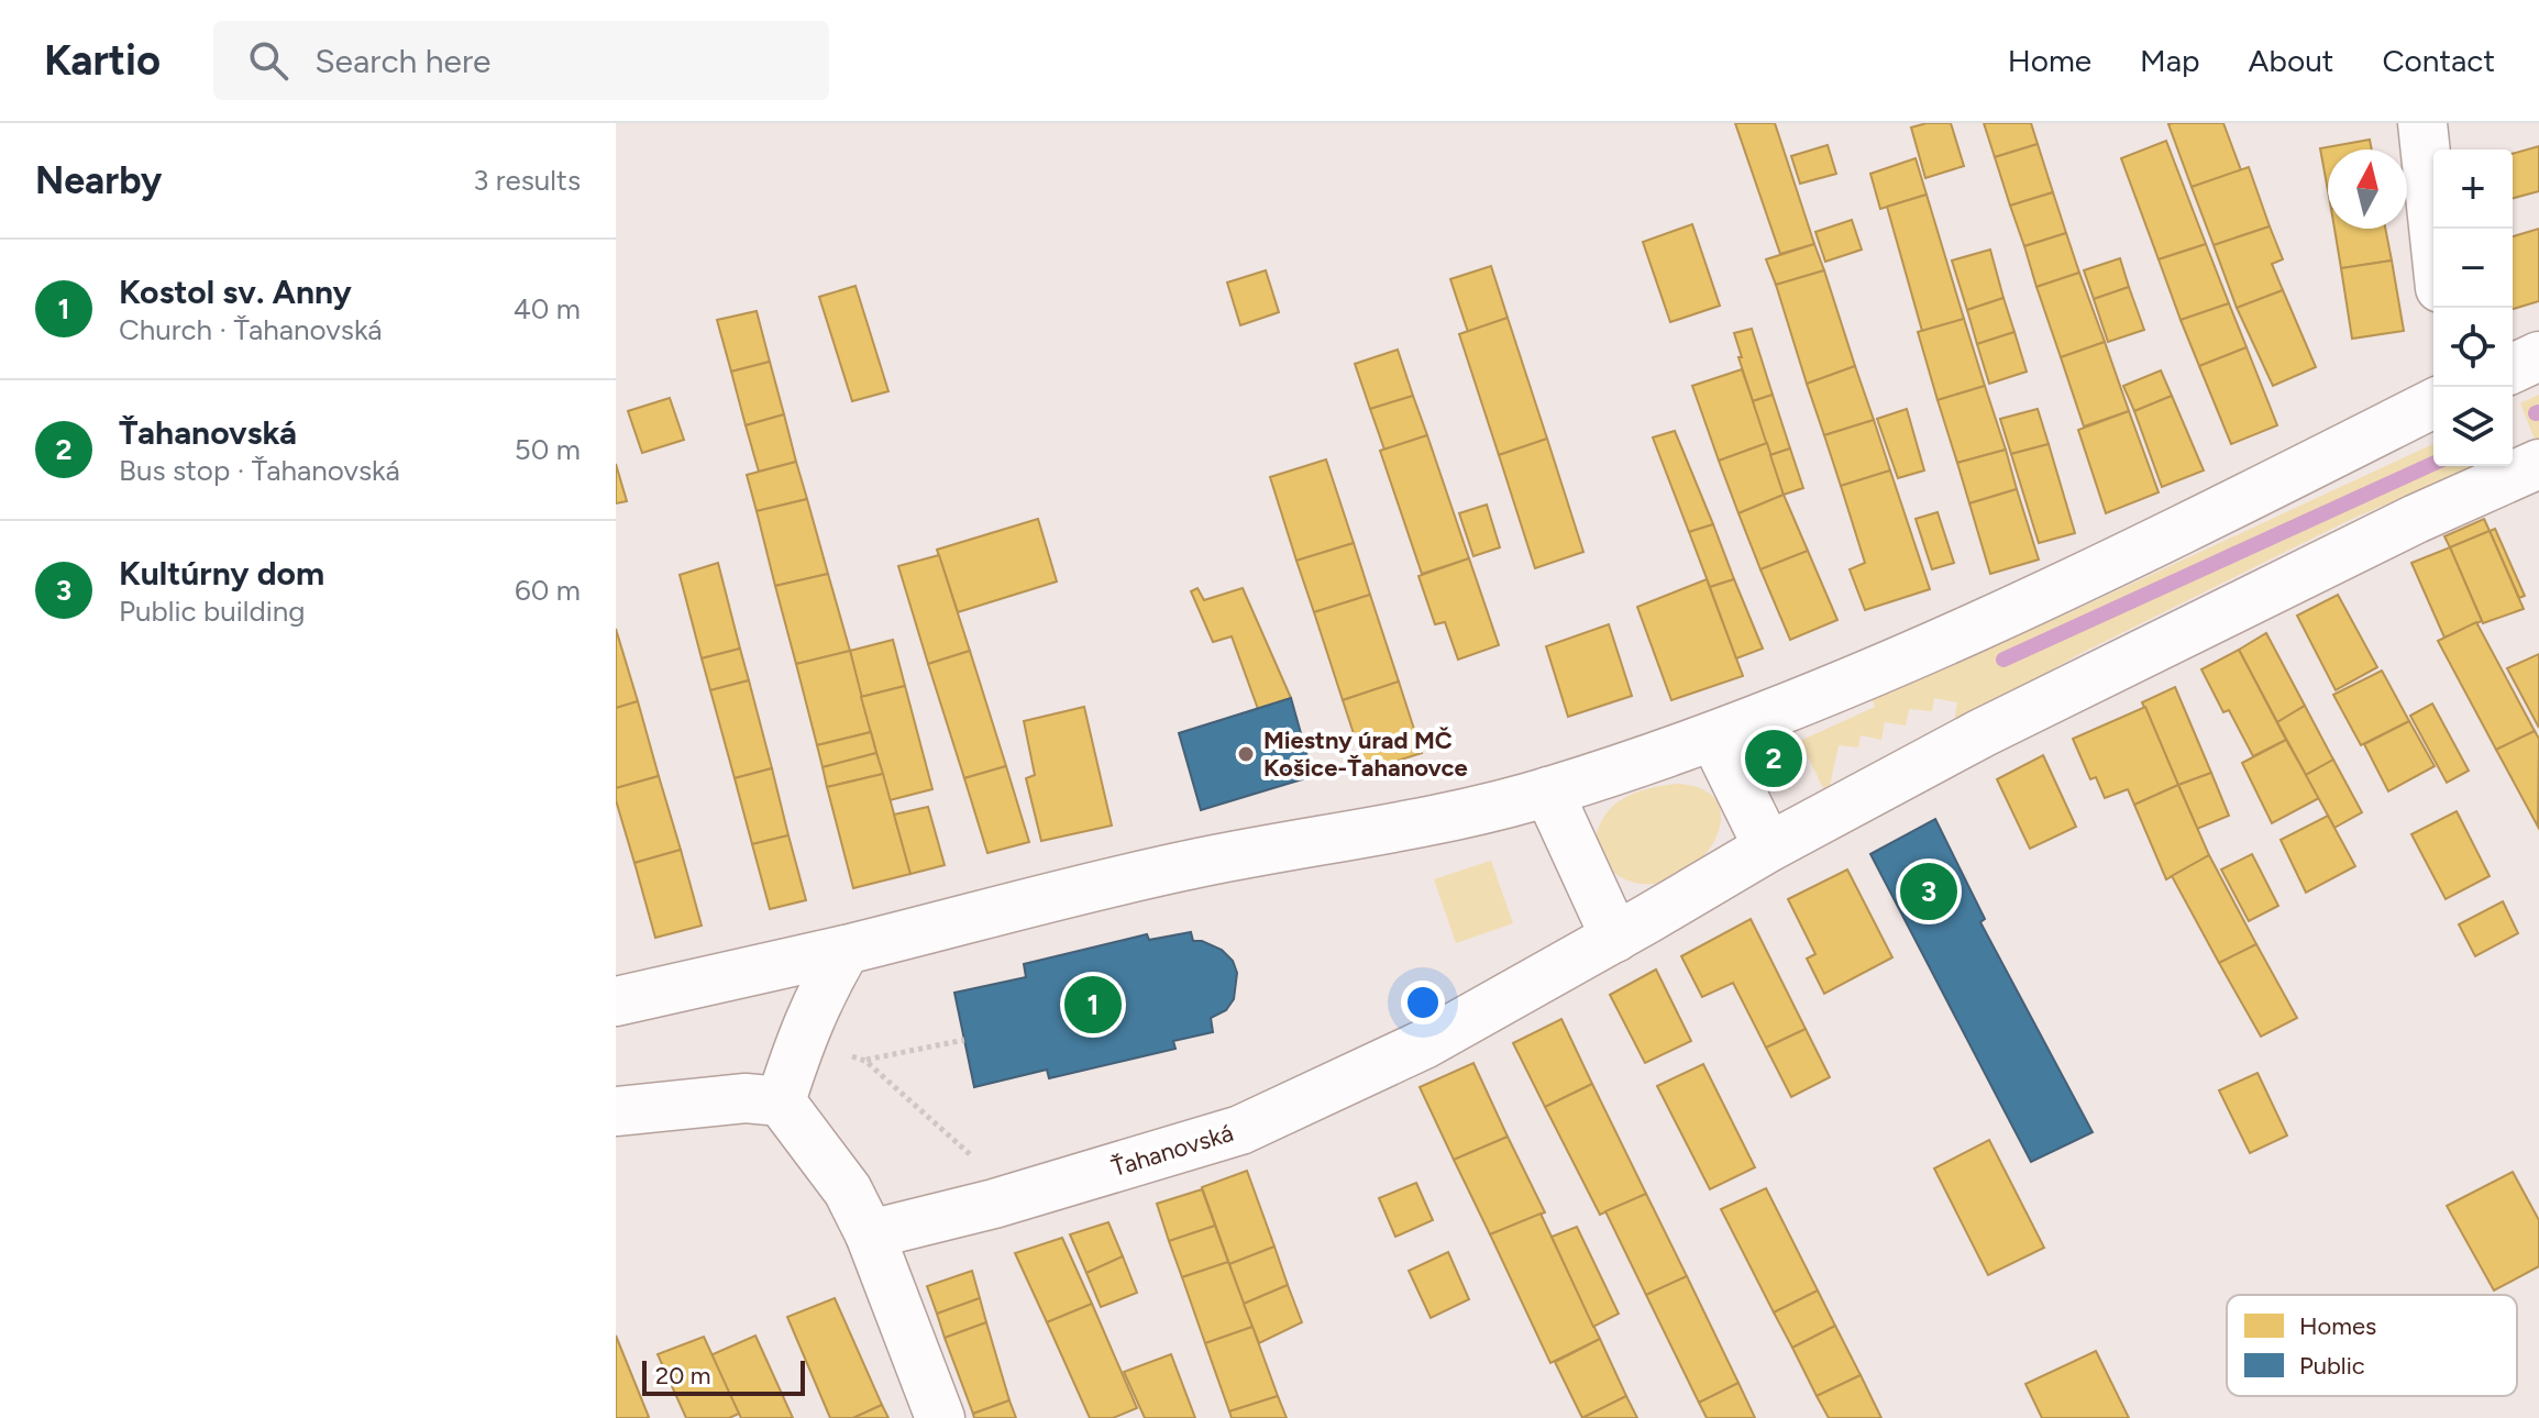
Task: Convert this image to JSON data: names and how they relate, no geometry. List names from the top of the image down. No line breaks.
{"streets":{"street":["Ťahanovská"]},"places":["Miestny úrad MČ Košice-Ťahanovce"],"legend":["Homes","Public"],"scale_bar":"20 m","north":"top","page":{"header":"Kartio","search":"Search here","nav":["Home","Map","About","Contact"],"heading":["Nearby","3 results"],"map_buttons":["+","−"],"list":[{"mark":"1","name":"Kostol sv. Anny","note":"Church · Ťahanovská","value":"40 m"},{"mark":"2","name":"Ťahanovská","note":"Bus stop · Ťahanovská","value":"50 m"},{"mark":"3","name":"Kultúrny dom","note":"Public building","value":"60 m"}],"pins":["2","3","1"],"scale":"20 m"}}
